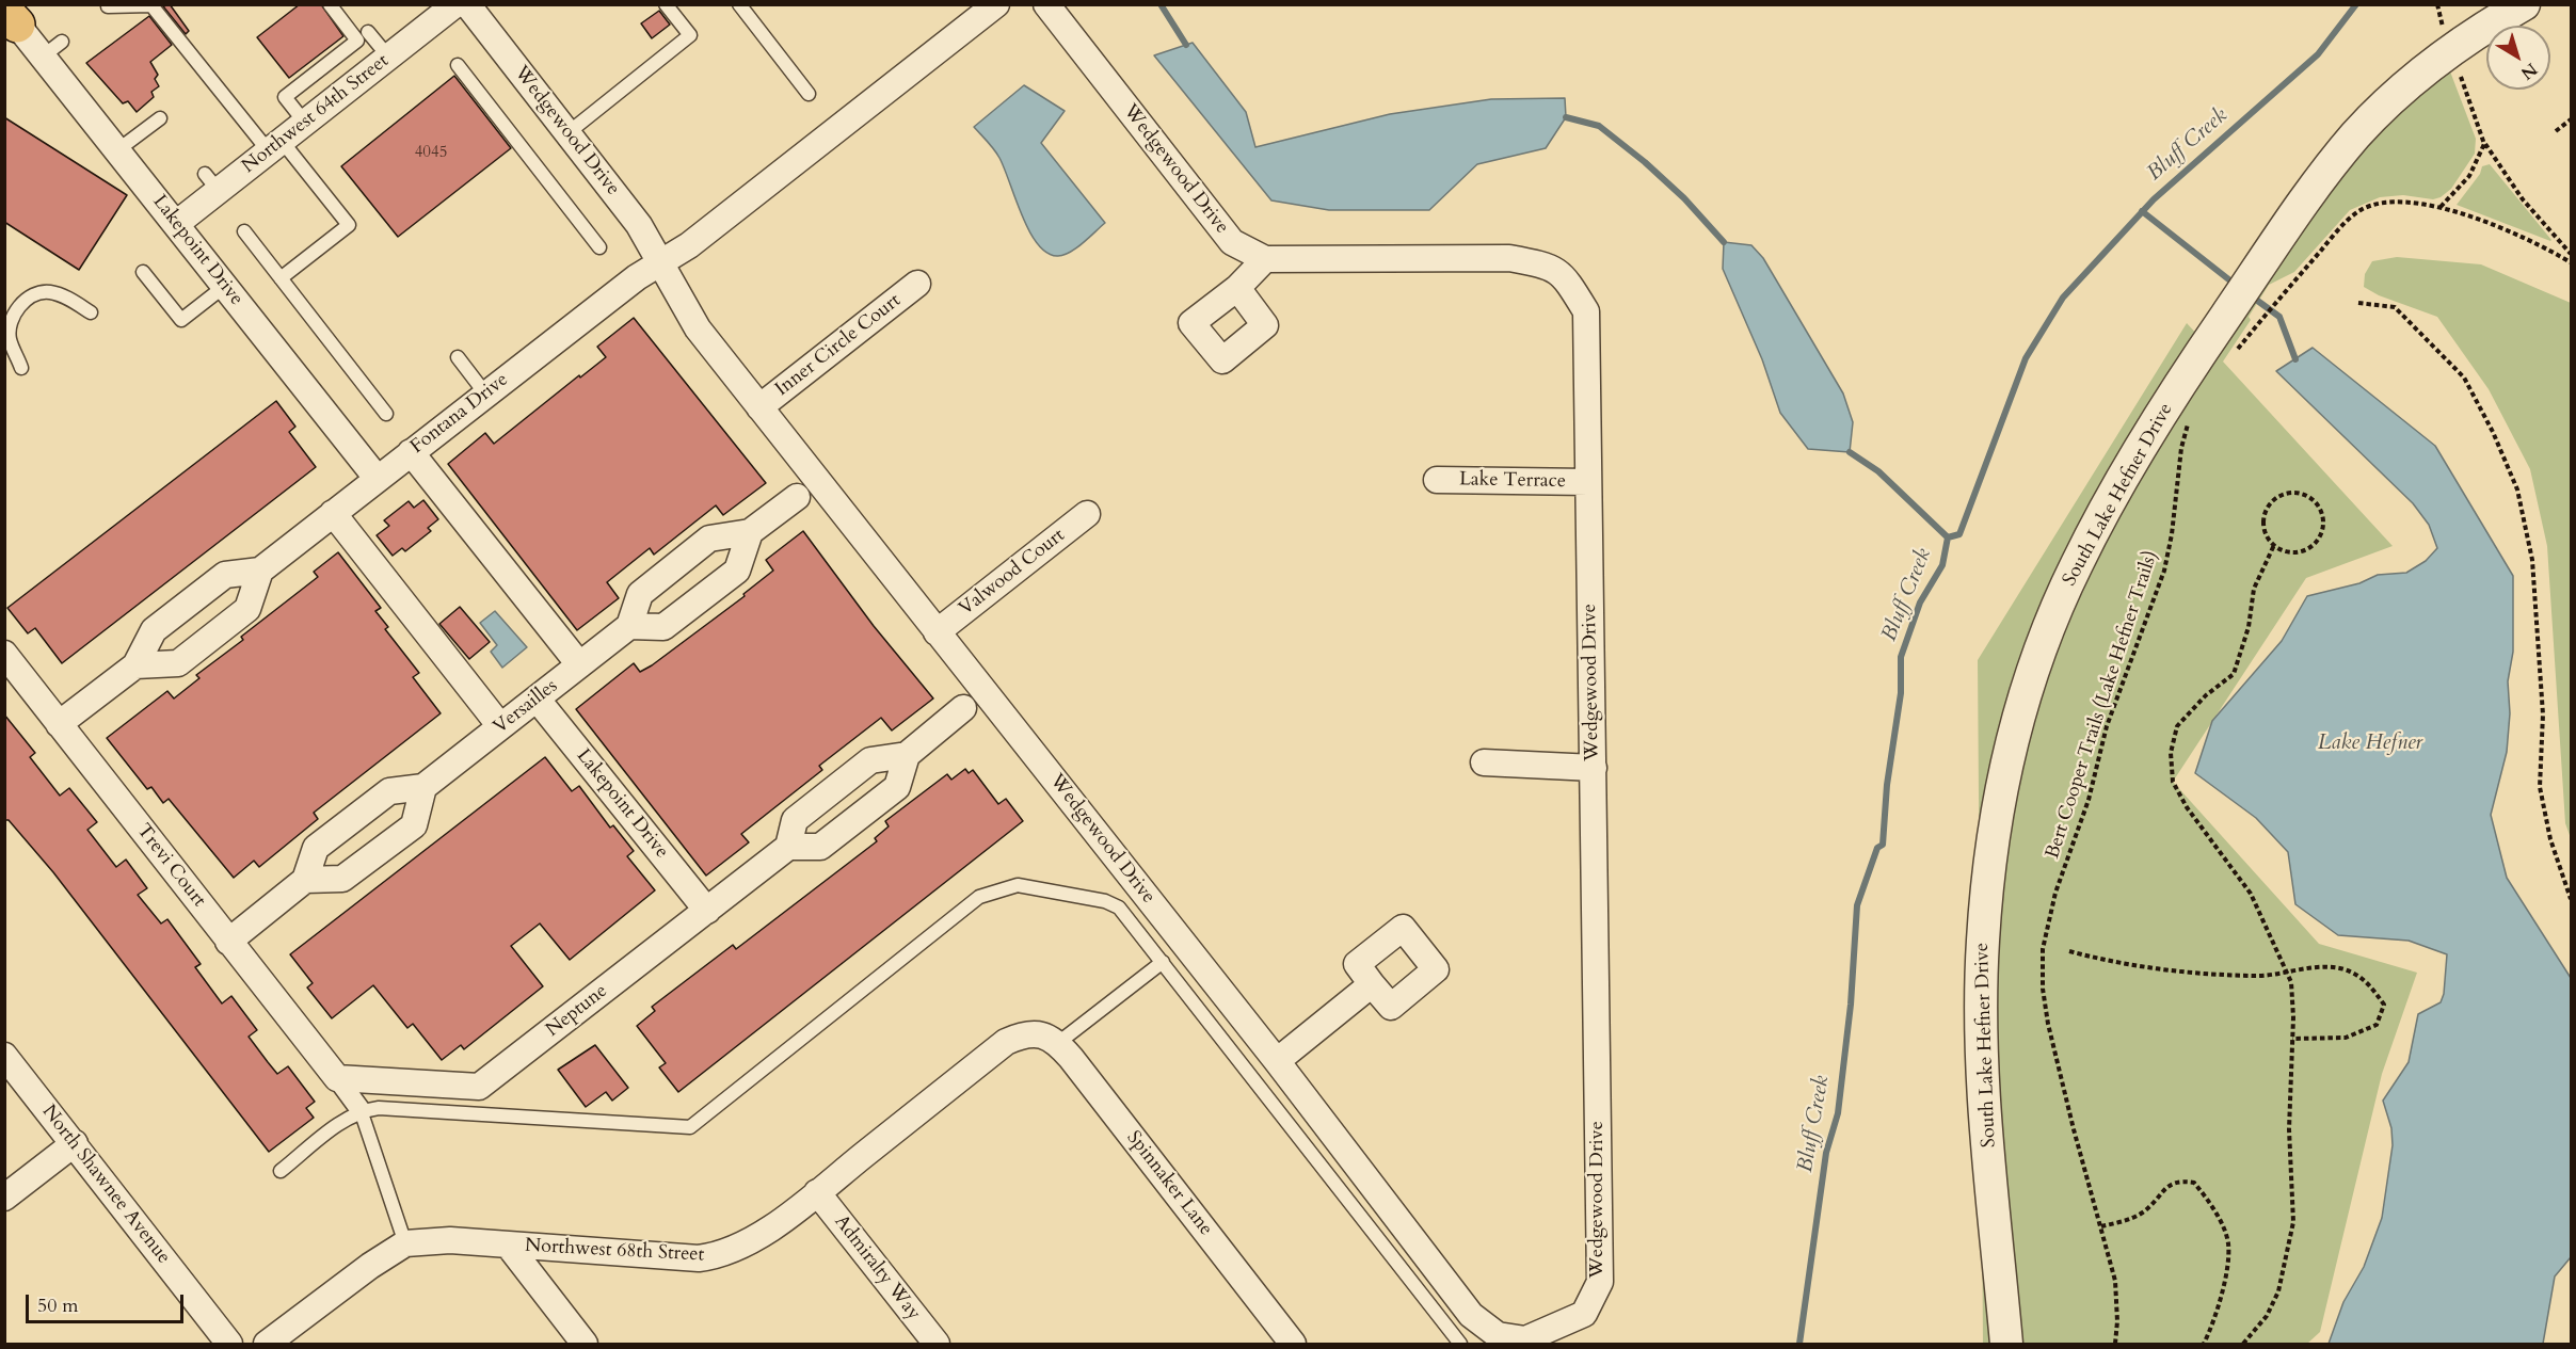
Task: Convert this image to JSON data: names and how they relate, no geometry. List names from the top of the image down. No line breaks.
{"streets":{"street":["Northwest 64th Street","Wedgewood Drive","Lakepoint Drive","Inner Circle Court","Fontana Drive","Lake Terrace","South Lake Hefner Drive","Valwood Court","Versailles","Trevi Court","Neptune","Spinnaker Lane","North Shawnee Avenue","Northwest 68th Street","Admiralty Way"],"path":["Bert Cooper Trails (Lake Hefner Trails)"]},"crossings":[["Northwest 64th Street","Lakepoint Drive"],["Wedgewood Drive","Inner Circle Court"],["Wedgewood Drive","Fontana Drive"],["Wedgewood Drive","Lake Terrace"],["Wedgewood Drive","Valwood Court"],["Lakepoint Drive","Fontana Drive"],["Lakepoint Drive","Versailles"],["Lakepoint Drive","Neptune"],["Trevi Court","Neptune"],["Spinnaker Lane","Northwest 68th Street"],["Northwest 68th Street","Admiralty Way"]],"water":["Bluff Creek","Lake Hefner"],"house_numbers":["4045"],"scale_bar":"50 m","north":"bottom right"}
